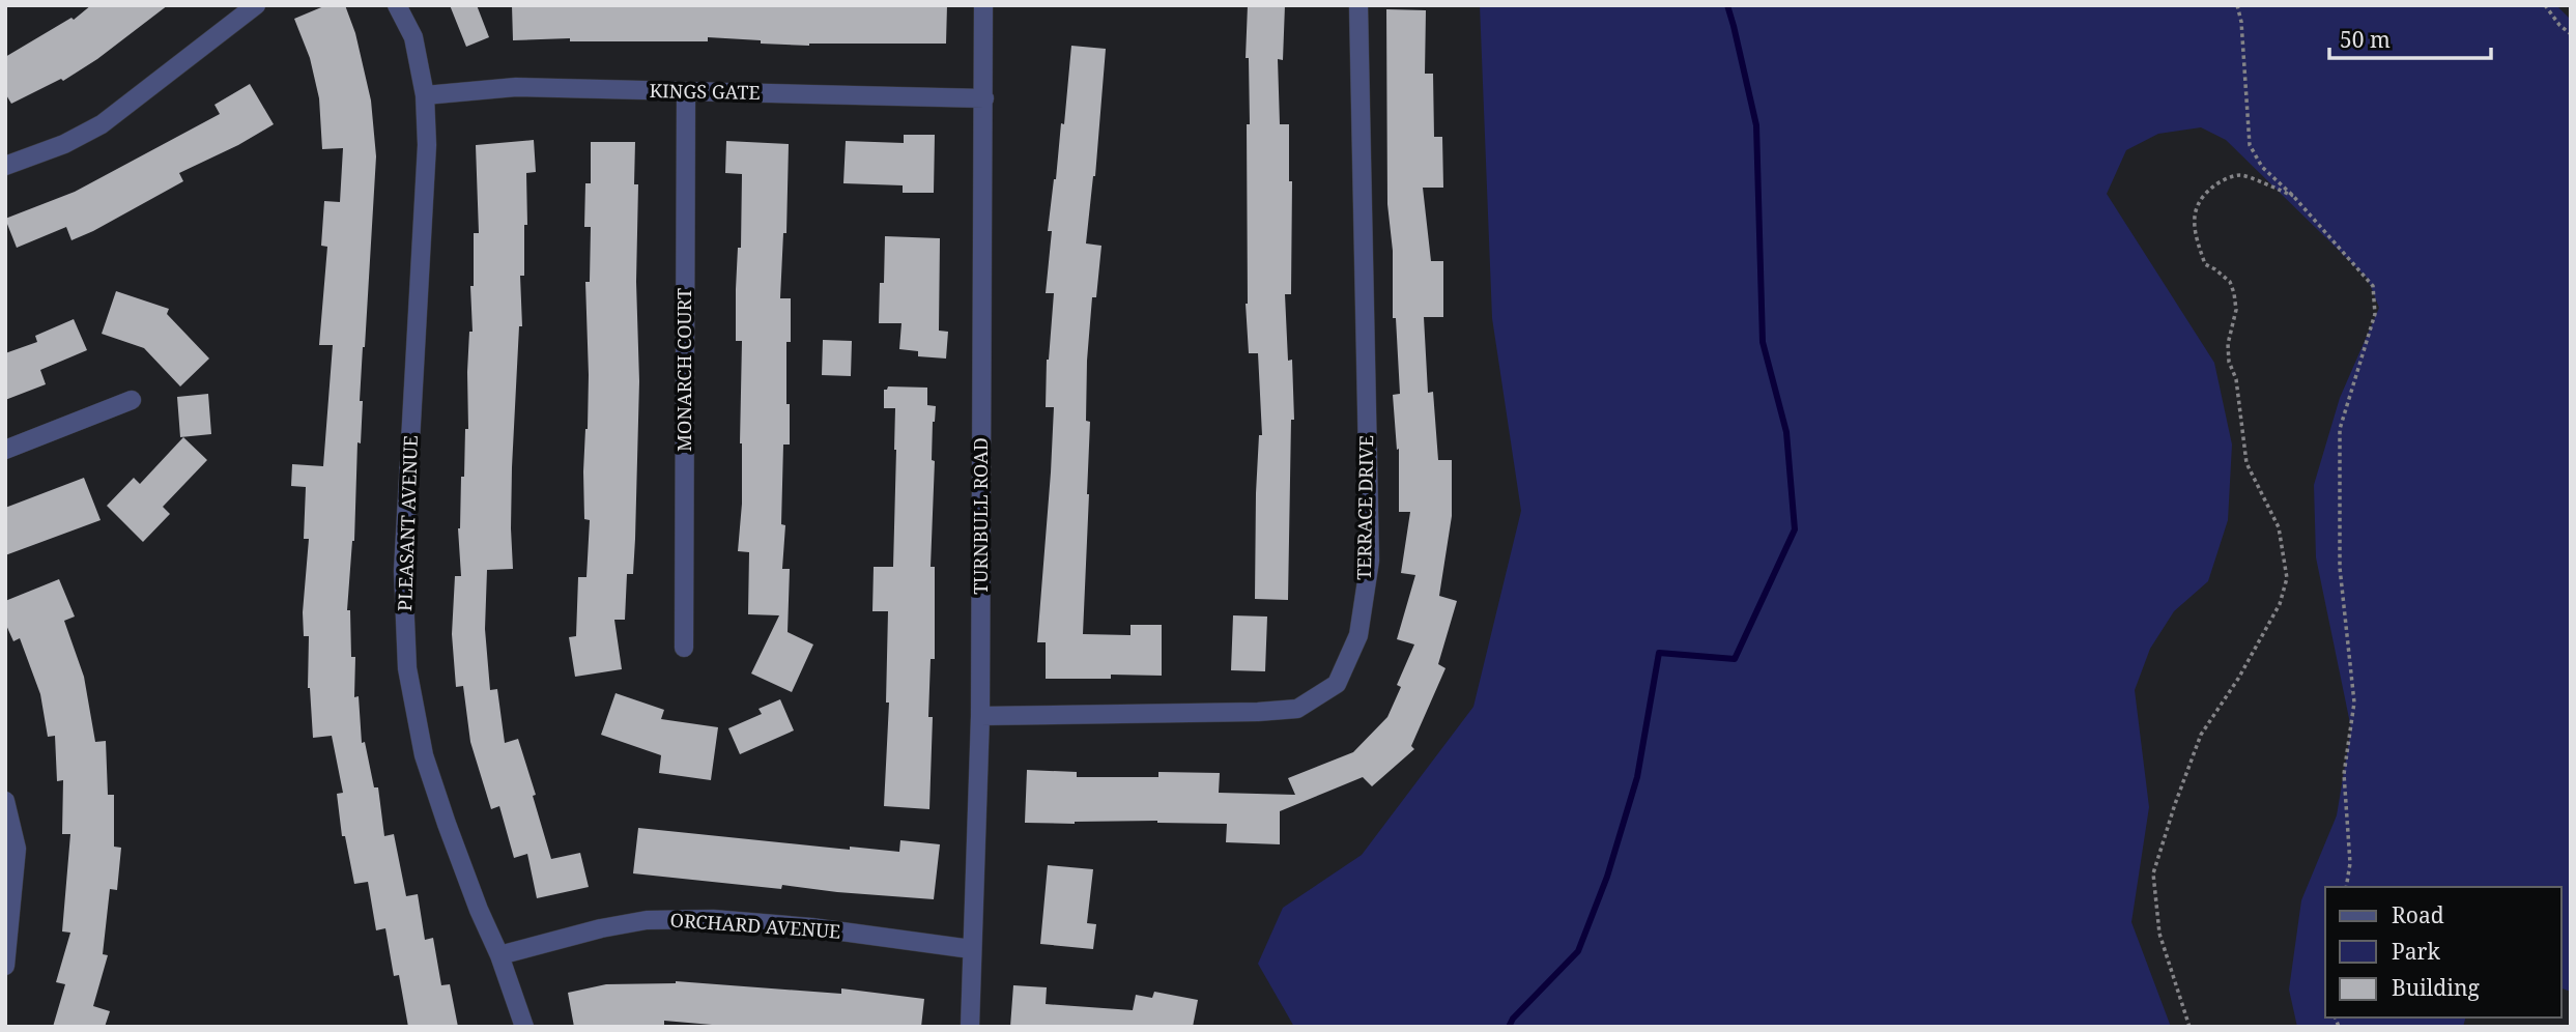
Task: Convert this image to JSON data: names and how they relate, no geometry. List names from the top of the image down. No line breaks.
{"streets":{"street":["KINGS GATE","MONARCH COURT","TERRACE DRIVE","TURNBULL ROAD","PLEASANT AVENUE","ORCHARD AVENUE"]},"crossings":[["KINGS GATE","MONARCH COURT"],["KINGS GATE","TURNBULL ROAD"],["KINGS GATE","PLEASANT AVENUE"],["TERRACE DRIVE","TURNBULL ROAD"],["TURNBULL ROAD","ORCHARD AVENUE"],["PLEASANT AVENUE","ORCHARD AVENUE"]],"legend":["Road","Park","Building"],"scale_bar":"50 m"}
